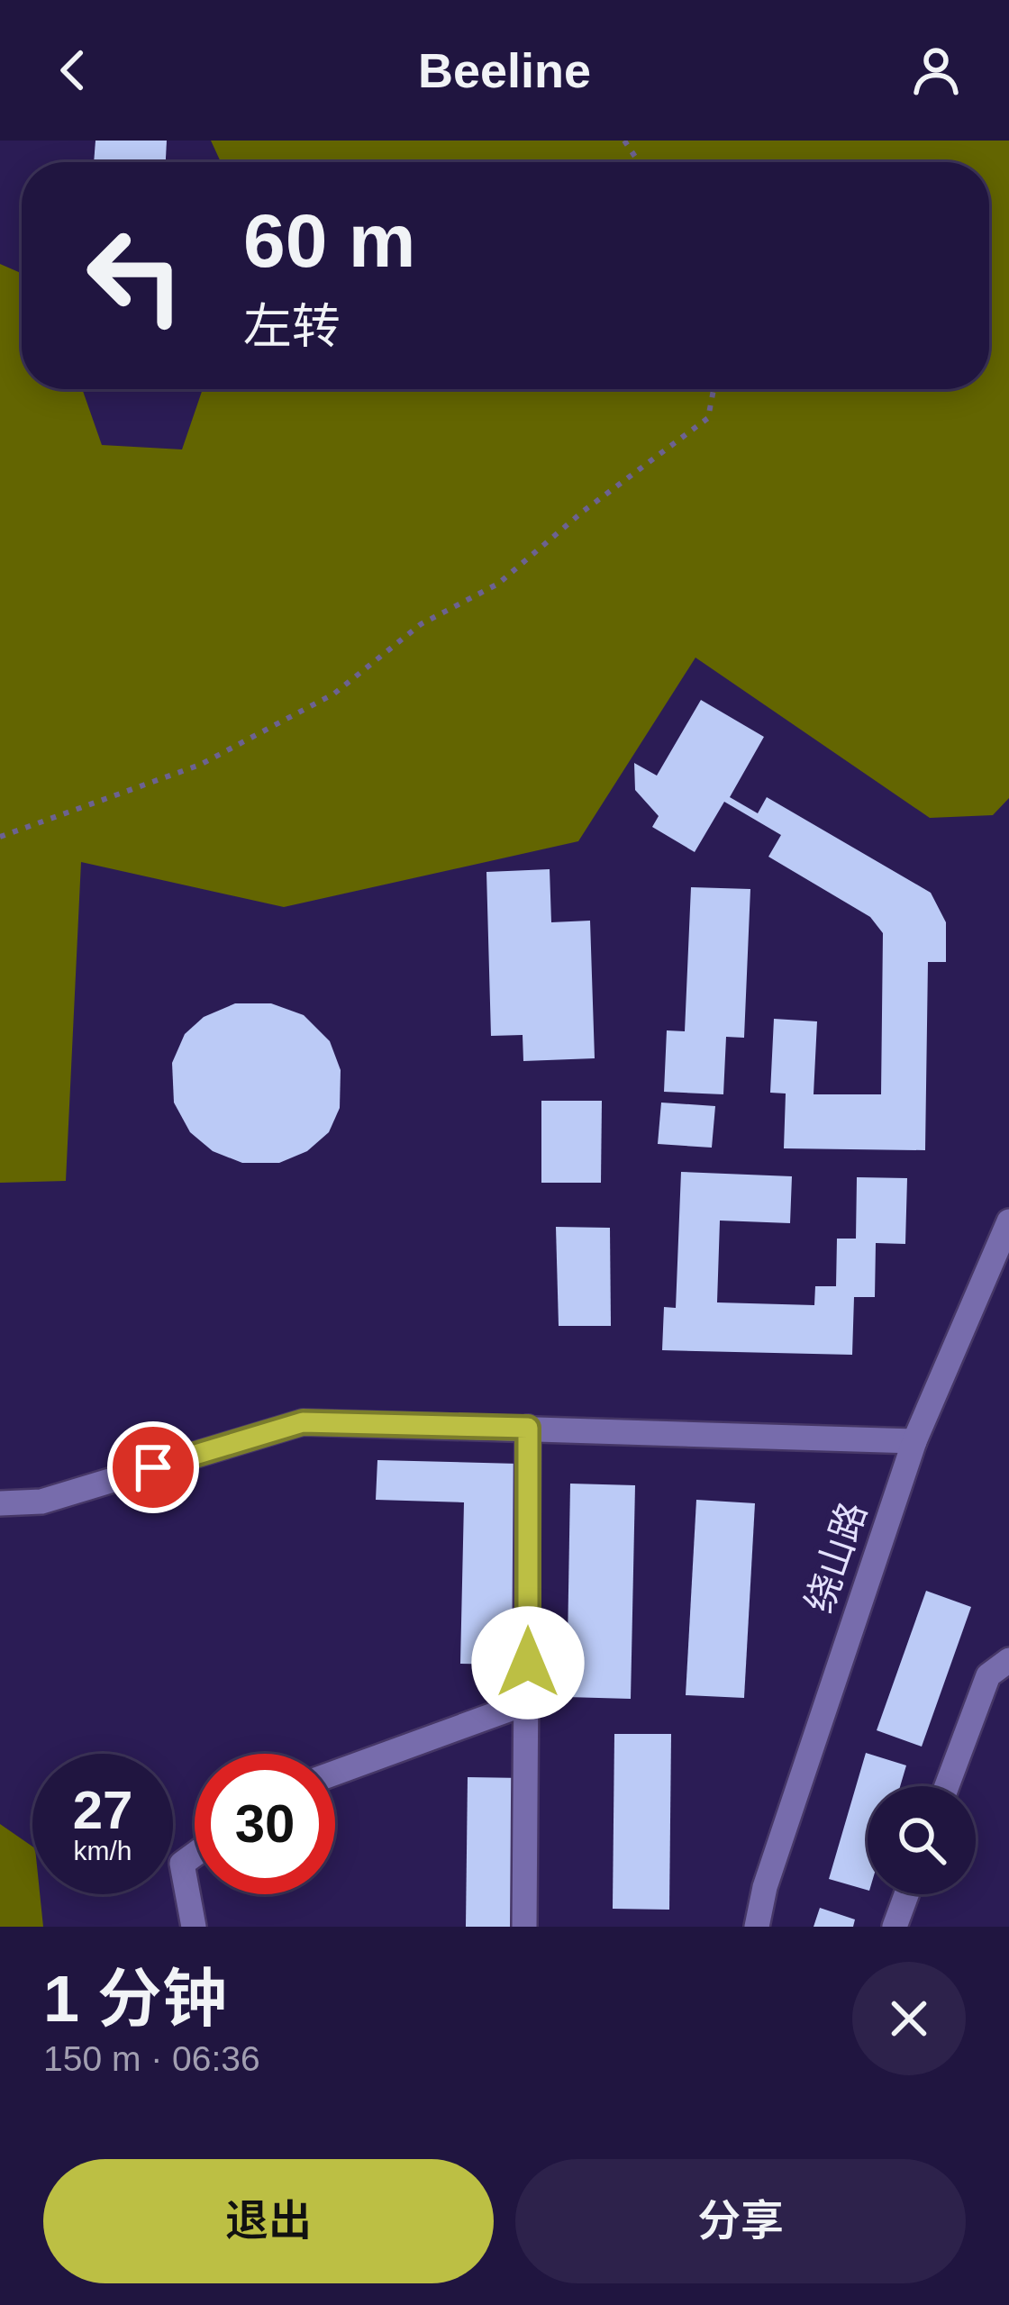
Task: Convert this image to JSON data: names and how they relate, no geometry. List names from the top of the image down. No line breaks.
{"streets":{"street":["绕山路"]},"page":{"header":"Beeline","turn":["60 m","左转"],"speed":"27 km/h","limit":"30","heading":["1 分钟","150 m · 06:36"],"buttons":["退出","分享"]}}
